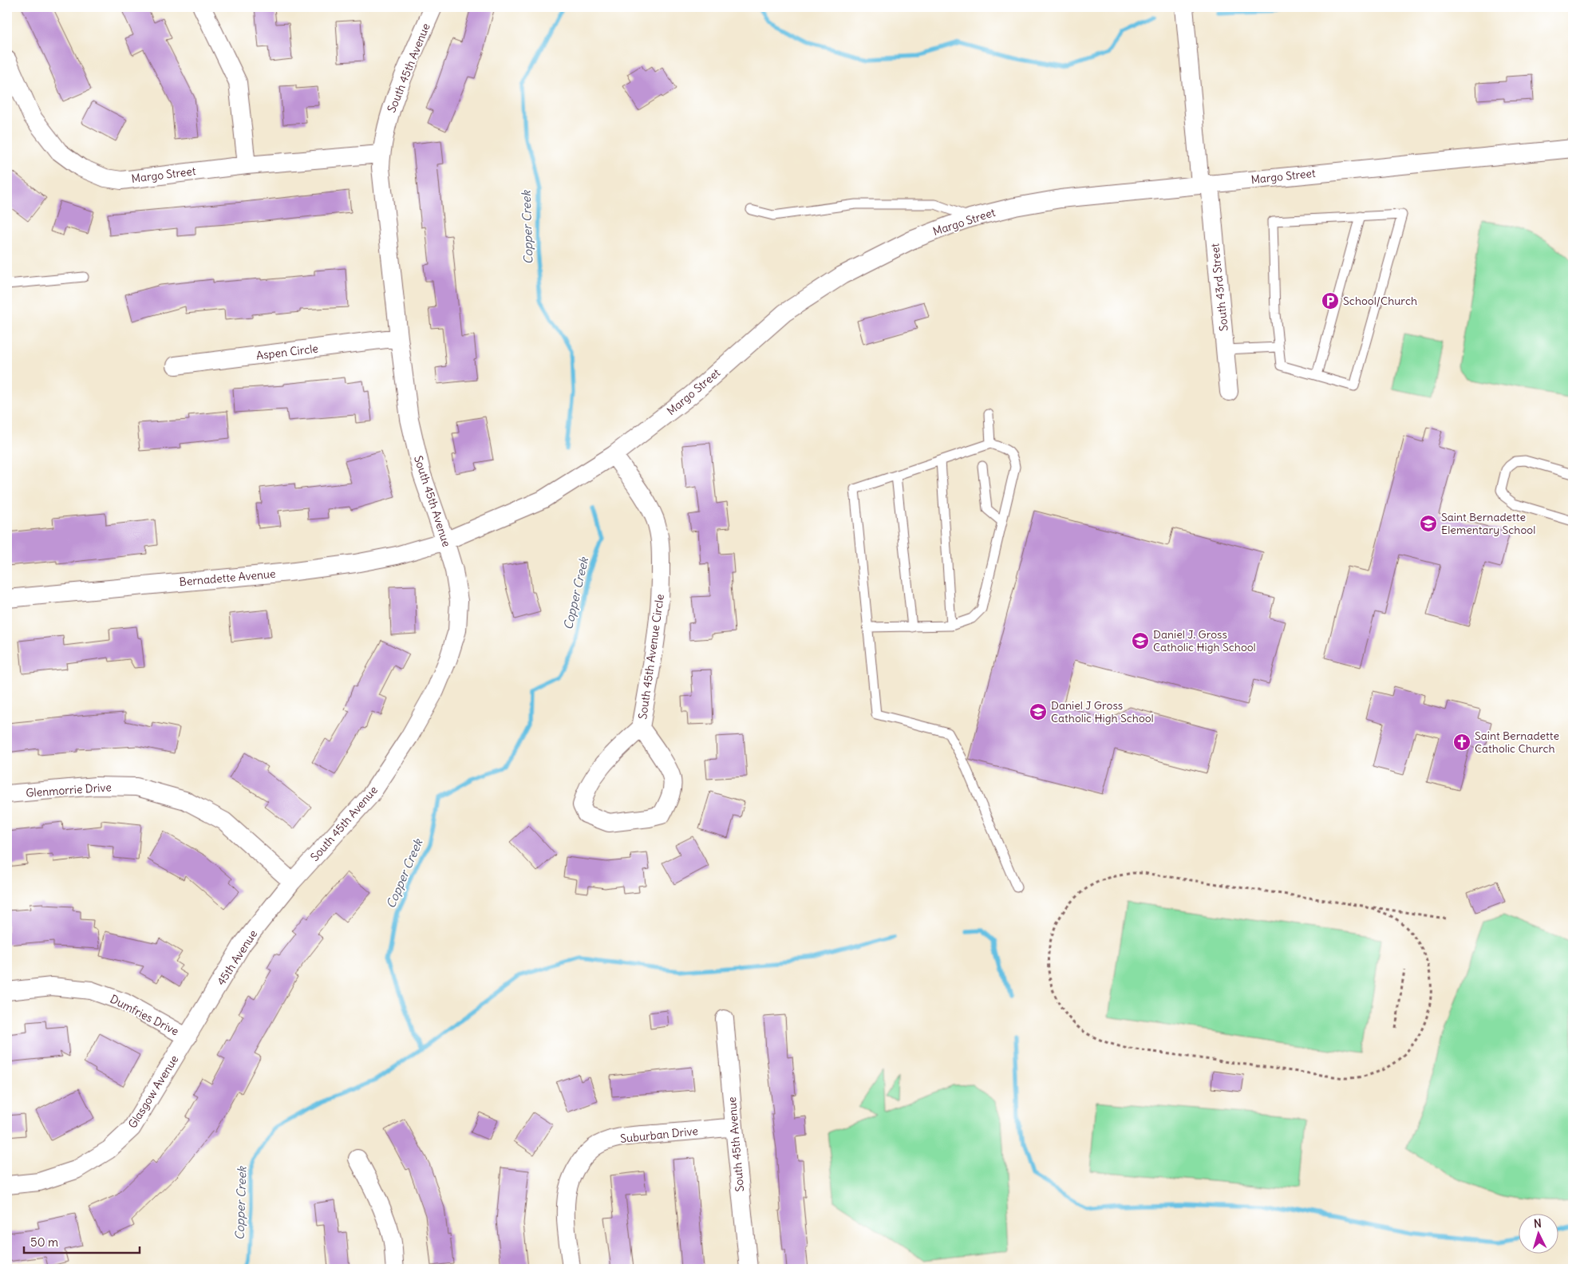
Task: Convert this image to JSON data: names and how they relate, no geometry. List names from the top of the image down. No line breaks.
{"streets":{"street":["South 45th Avenue","Margo Street","South 43rd Street","Aspen Circle","Bernadette Avenue","South 45th Avenue Circle","Glenmorrie Drive","45th Avenue","Dumfries Drive","Glasgow Avenue","Suburban Drive"]},"crossings":[["South 45th Avenue","Margo Street"],["South 45th Avenue","Aspen Circle"],["South 45th Avenue","Bernadette Avenue"],["South 45th Avenue","Glenmorrie Drive"],["South 45th Avenue","45th Avenue"],["South 45th Avenue","Suburban Drive"],["Margo Street","South 43rd Street"],["Margo Street","Bernadette Avenue"],["Margo Street","South 45th Avenue Circle"],["Glenmorrie Drive","45th Avenue"],["45th Avenue","Dumfries Drive"],["45th Avenue","Glasgow Avenue"],["Dumfries Drive","Glasgow Avenue"]],"water":["Copper Creek"],"places":{"parking":["School/Church"],"school or university":["Saint Bernadette Elementary School","Daniel J. Gross Catholic High School","Daniel J Gross Catholic High School"],"church":["Saint Bernadette Catholic Church"]},"scale_bar":"50 m","north":"top"}
